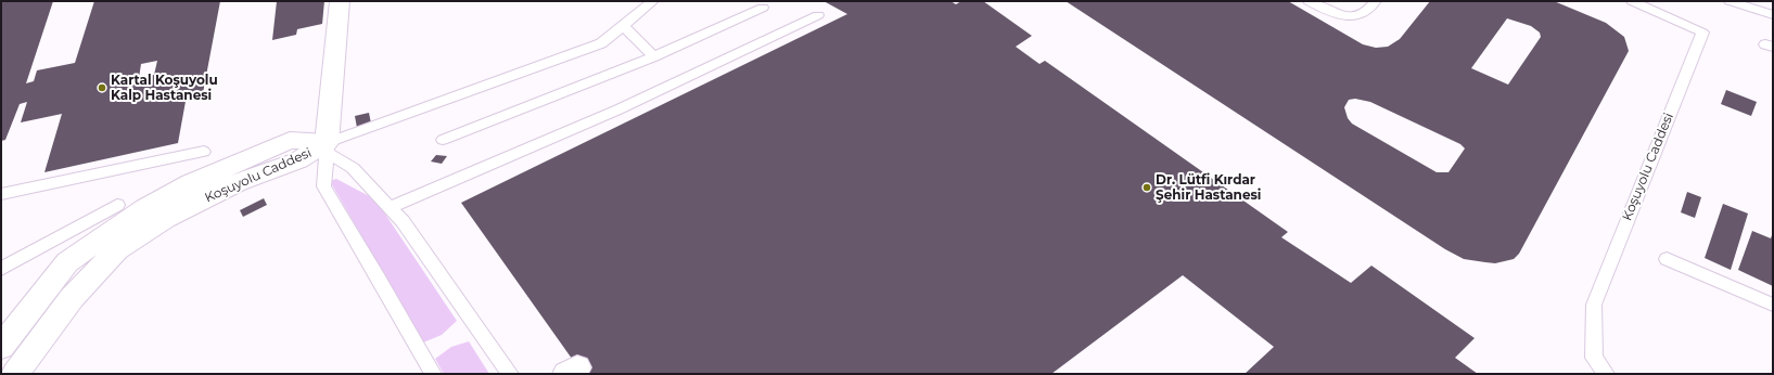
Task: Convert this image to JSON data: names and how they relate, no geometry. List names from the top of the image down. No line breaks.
{"streets":{"street":["Koşuyolu Caddesi"]},"places":["Kartal Koşuyolu Kalp Hastanesi","Dr. Lütfi Kırdar Şehir Hastanesi"]}
